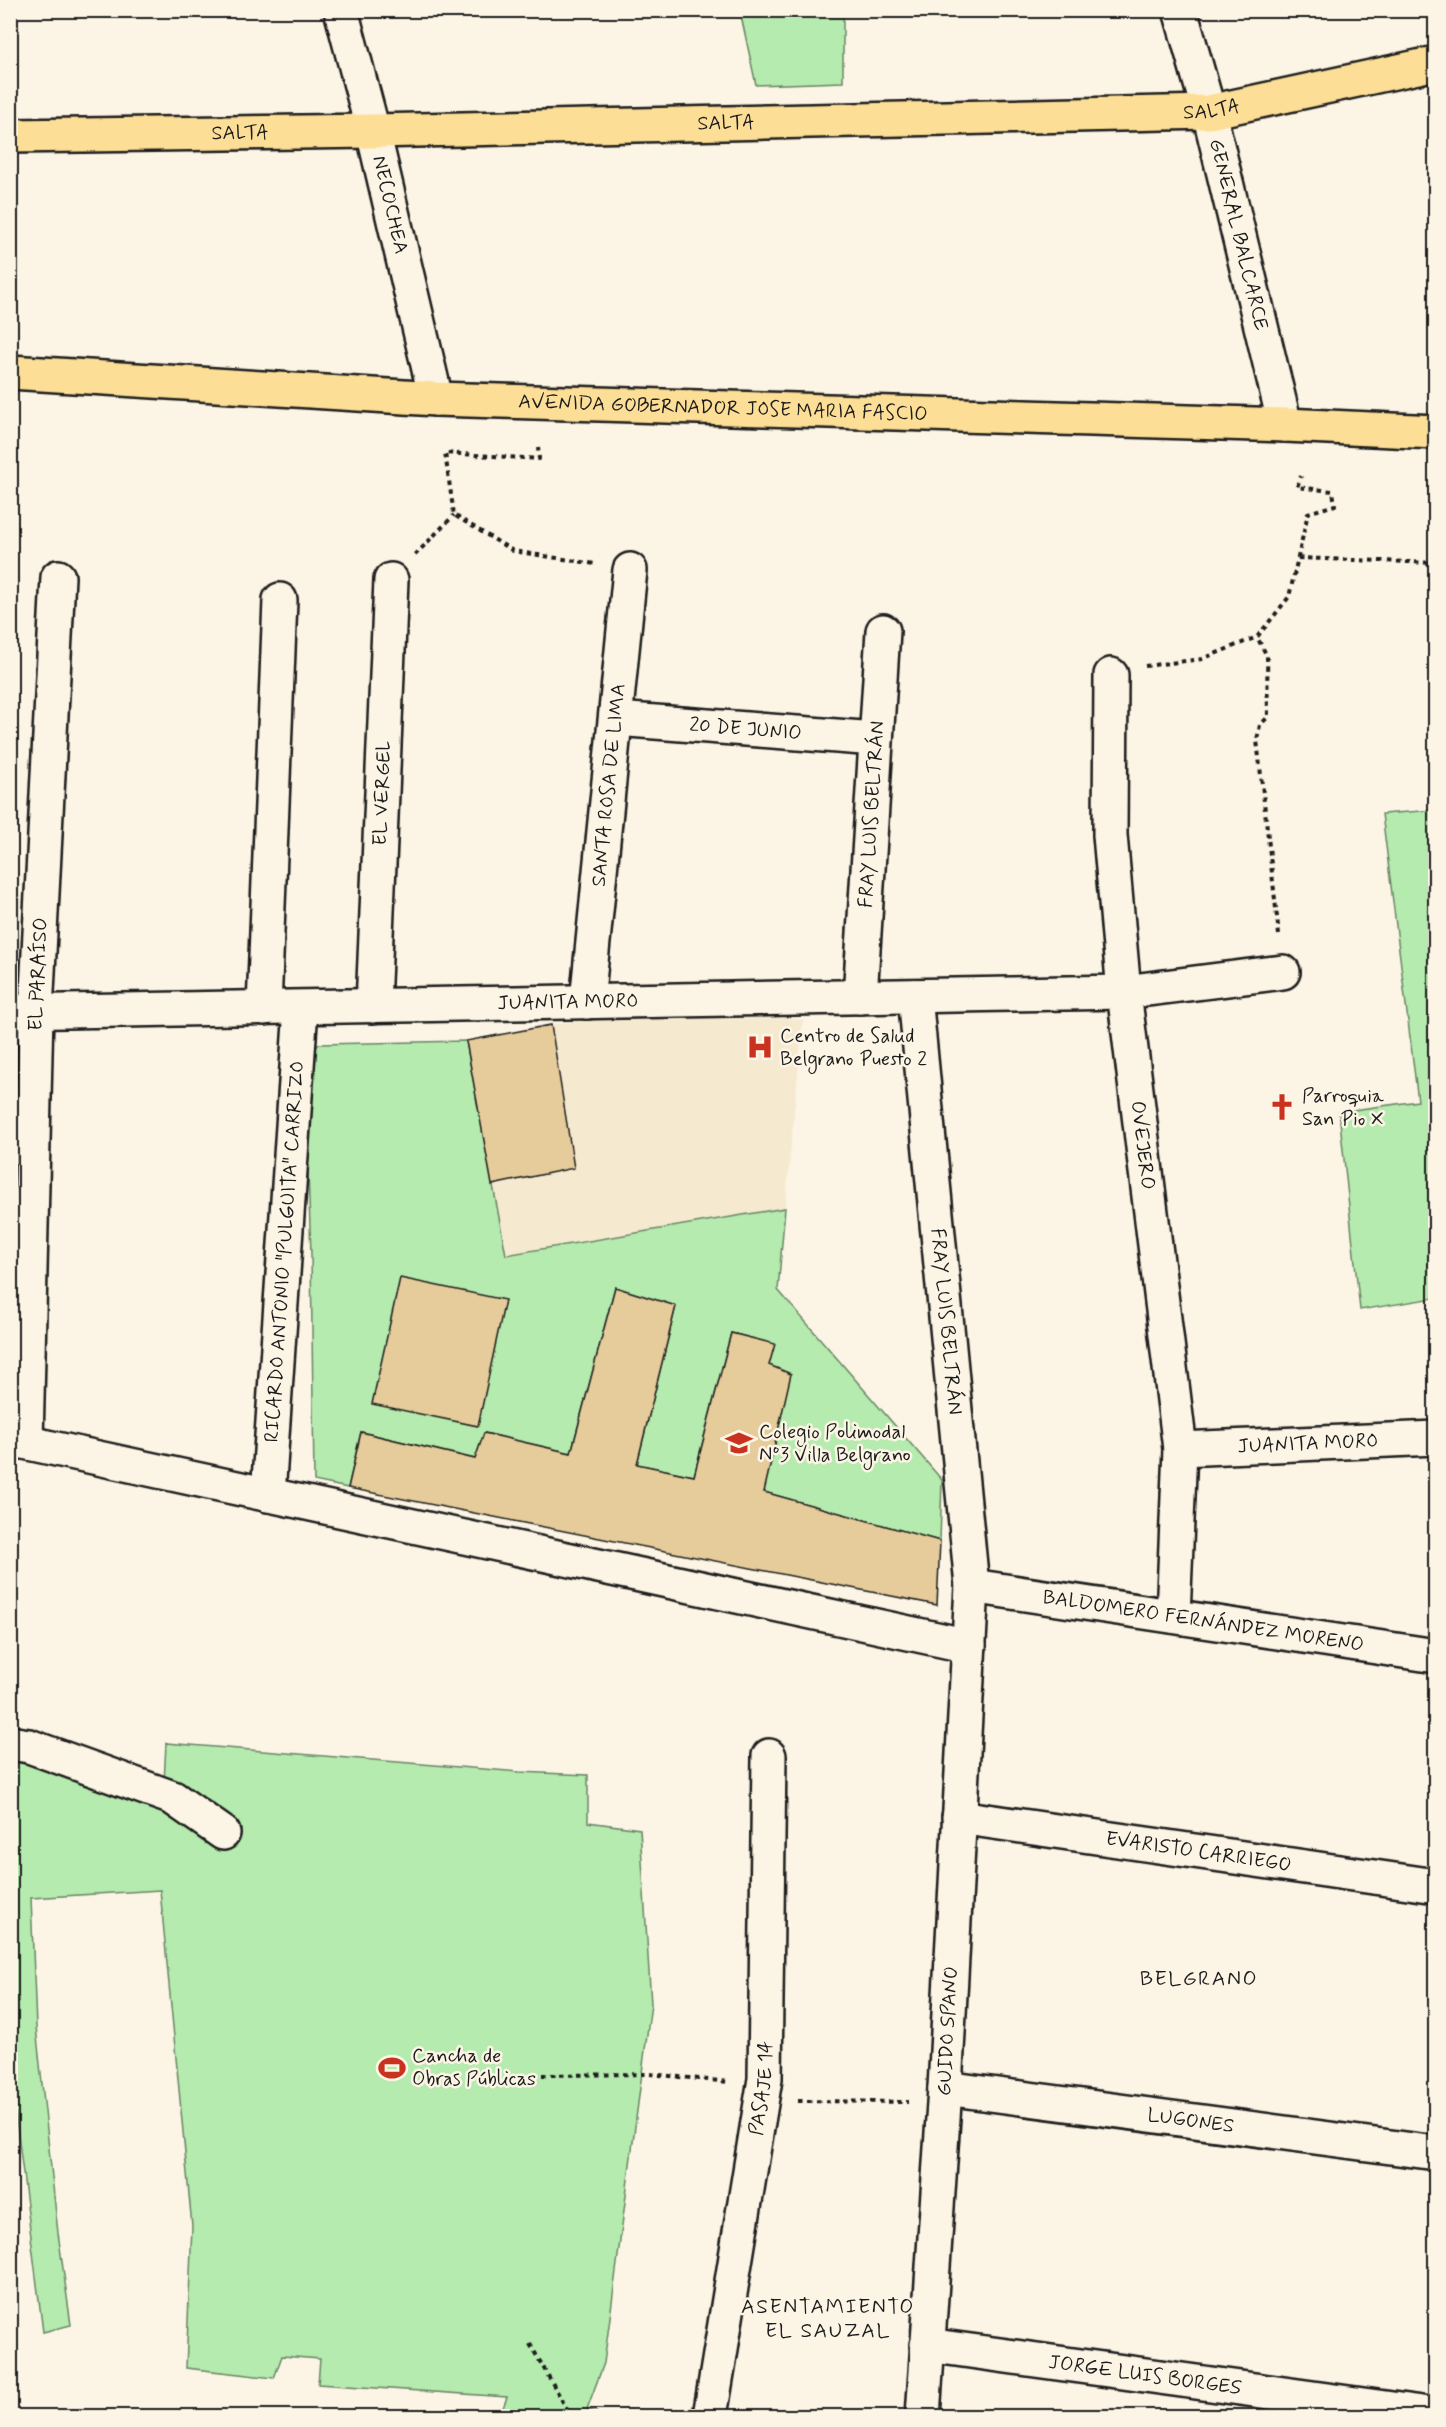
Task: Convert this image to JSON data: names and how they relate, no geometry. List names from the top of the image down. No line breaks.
{"streets":{"main road":["SALTA","AVENIDA GOBERNADOR JOSE MARIA FASCIO"],"street":["NECOCHEA","GENERAL BALCARCE","20 DE JUNIO","SANTA ROSA DE LIMA","EL VERGEL","FRAY LUIS BELTRÁN","EL PARAÍSO","JUANITA MORO","OVEJERO","RICARDO ANTONIO \"PULGUITA\" CARRIZO","BALDOMERO FERNÁNDEZ MORENO","EVARISTO CARRIEGO","GUIDO SPANO","PASAJE 14","LUGONES","JORGE LUIS BORGES"]},"crossings":[["SALTA","NECOCHEA"],["SALTA","GENERAL BALCARCE"],["NECOCHEA","AVENIDA GOBERNADOR JOSE MARIA FASCIO"],["GENERAL BALCARCE","AVENIDA GOBERNADOR JOSE MARIA FASCIO"],["20 DE JUNIO","SANTA ROSA DE LIMA"],["20 DE JUNIO","FRAY LUIS BELTRÁN"],["SANTA ROSA DE LIMA","JUANITA MORO"],["EL VERGEL","JUANITA MORO"],["FRAY LUIS BELTRÁN","JUANITA MORO"],["FRAY LUIS BELTRÁN","BALDOMERO FERNÁNDEZ MORENO"],["FRAY LUIS BELTRÁN","GUIDO SPANO"],["EL PARAÍSO","JUANITA MORO"],["JUANITA MORO","OVEJERO"],["JUANITA MORO","RICARDO ANTONIO \"PULGUITA\" CARRIZO"],["OVEJERO","BALDOMERO FERNÁNDEZ MORENO"],["EVARISTO CARRIEGO","GUIDO SPANO"],["GUIDO SPANO","LUGONES"],["GUIDO SPANO","JORGE LUIS BORGES"]],"districts":["BELGRANO","ASENTAMIENTO EL SAUZAL"],"places":{"hospital":["Centro de Salud Belgrano Puesto 2"],"church":["Parroquia San Pio X"],"school or university":["Colegio Polimodal Nº3 Villa Belgrano"],"sports":["Cancha de Obras Públicas"]}}
